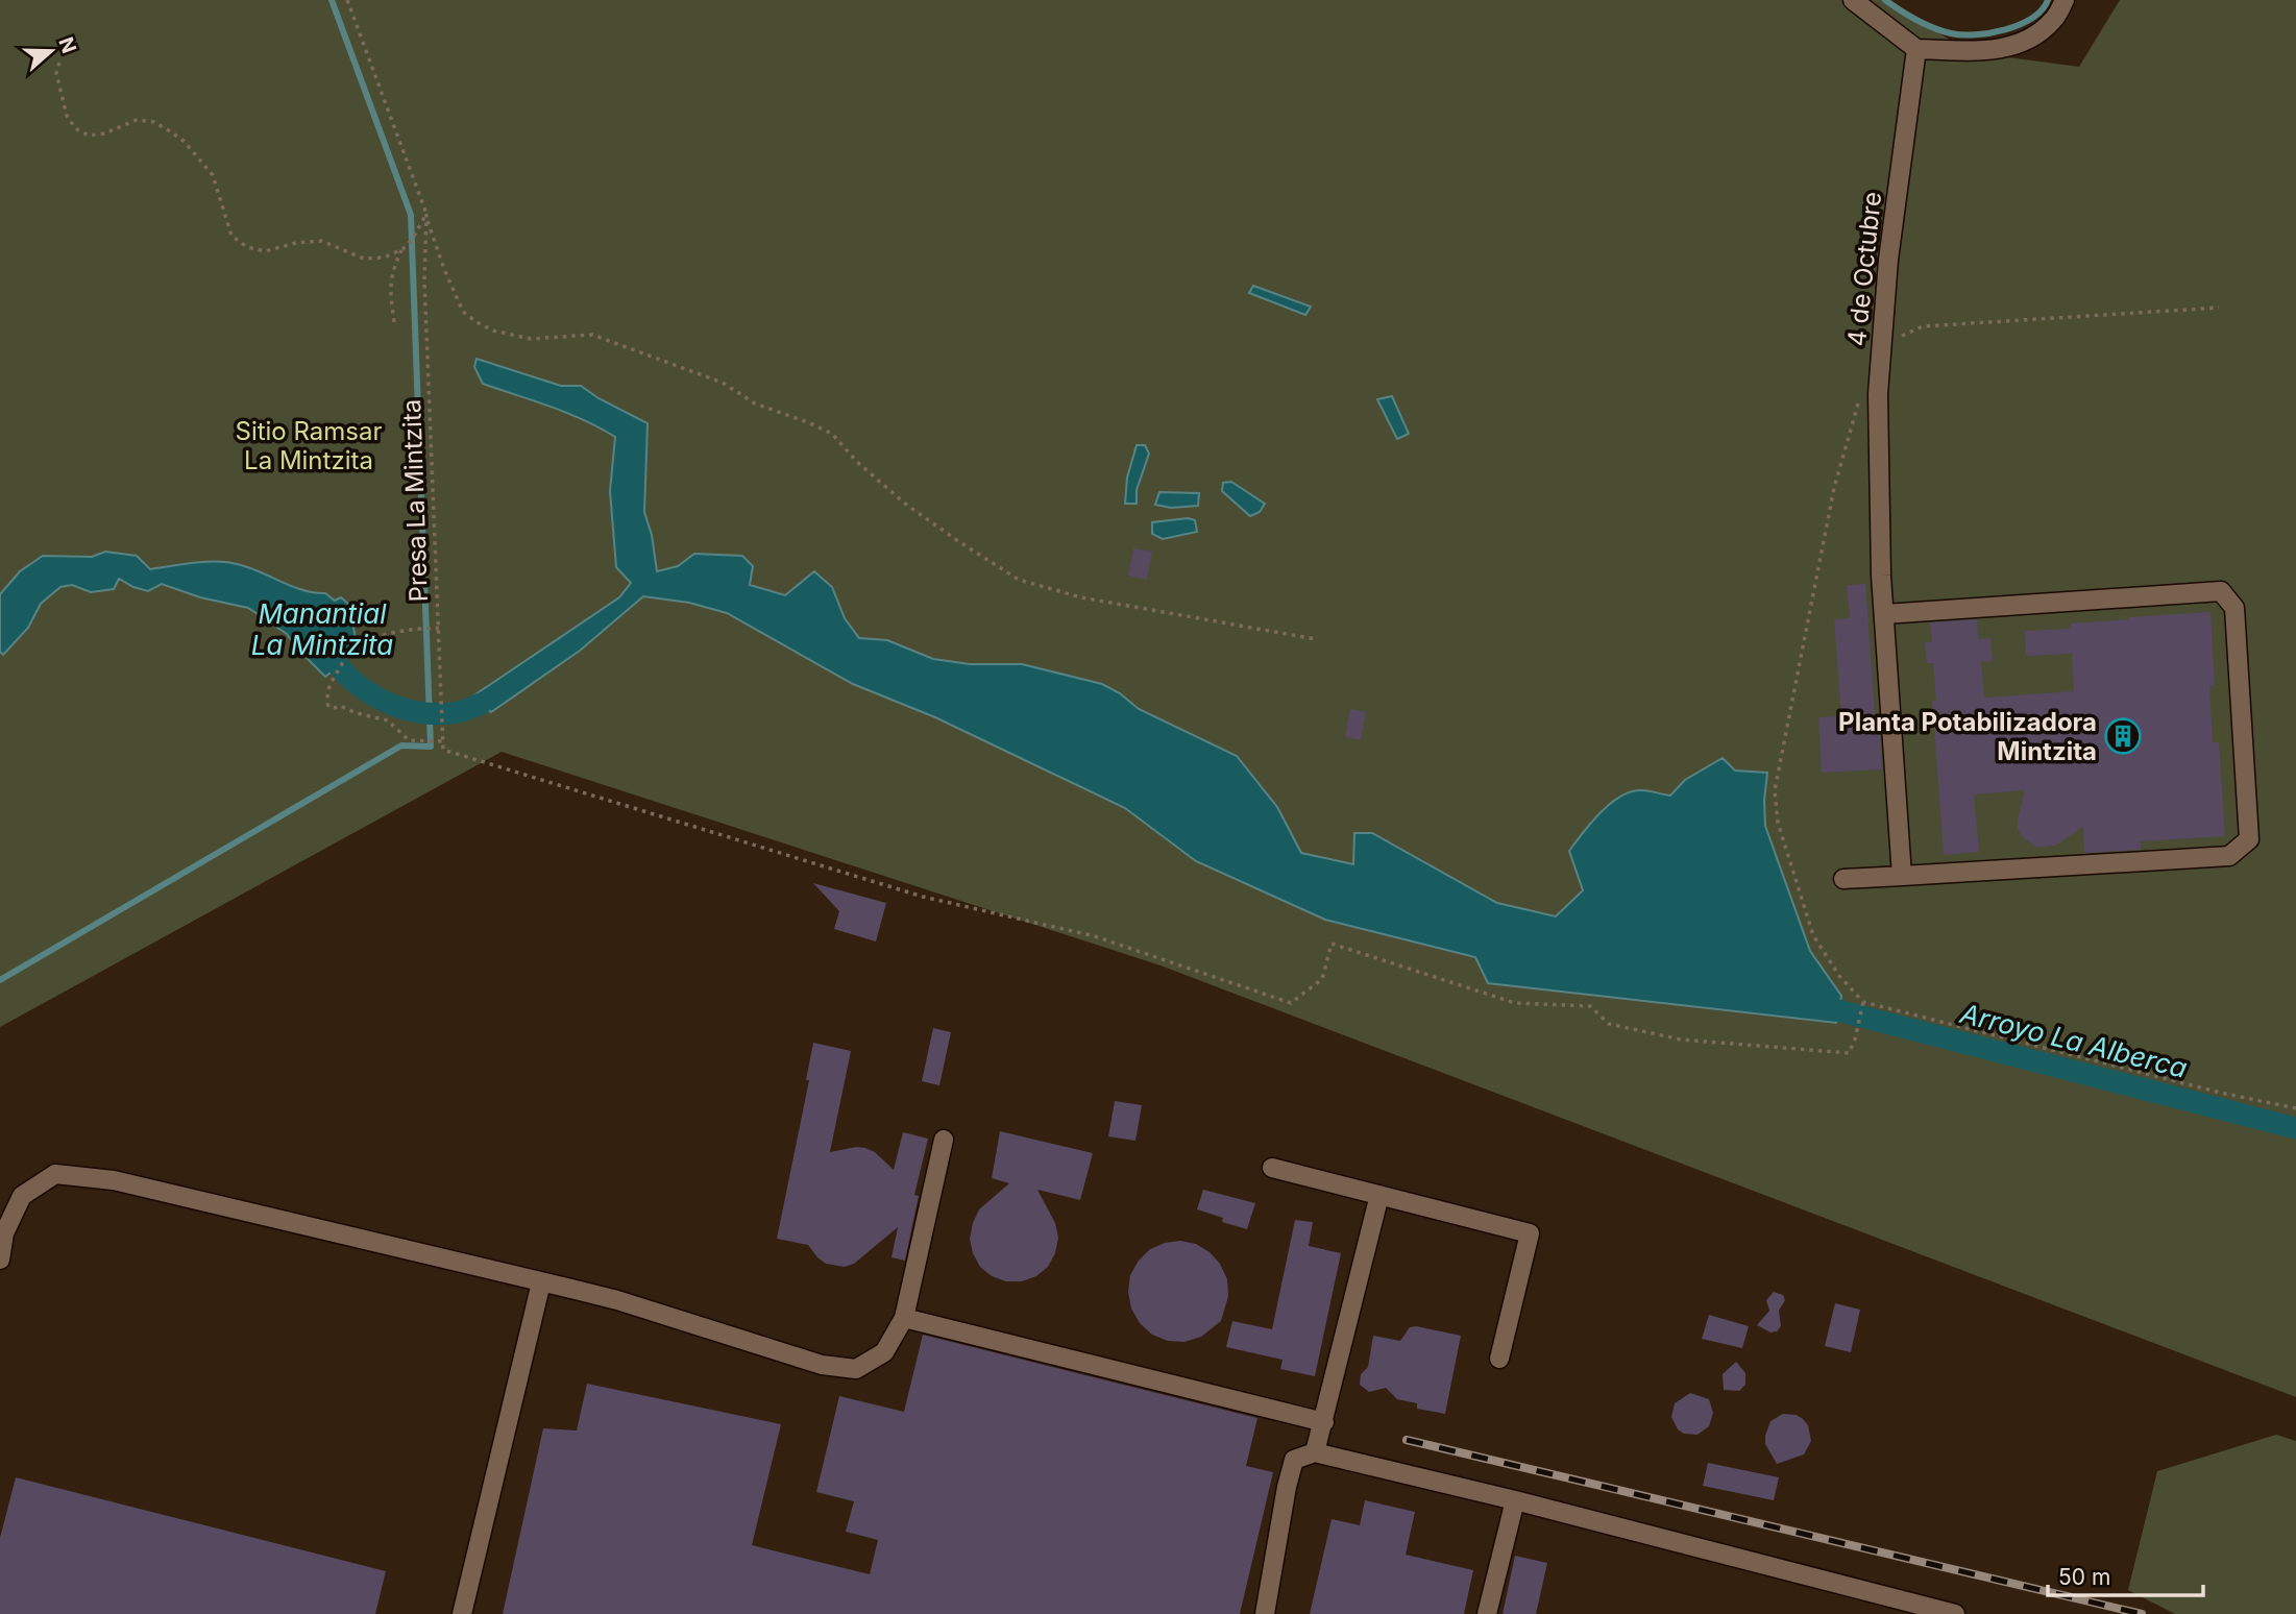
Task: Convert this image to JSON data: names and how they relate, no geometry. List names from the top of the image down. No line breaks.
{"streets":{"street":["4 de Octubre"],"path":["Presa La Mintzita"]},"water":["Manantial La Mintzita","Arroyo La Alberca"],"parks":["Sitio Ramsar La Mintzita"],"places":{"building":["Planta Potabilizadora Mintzita"]},"scale_bar":"50 m","north":"right"}
